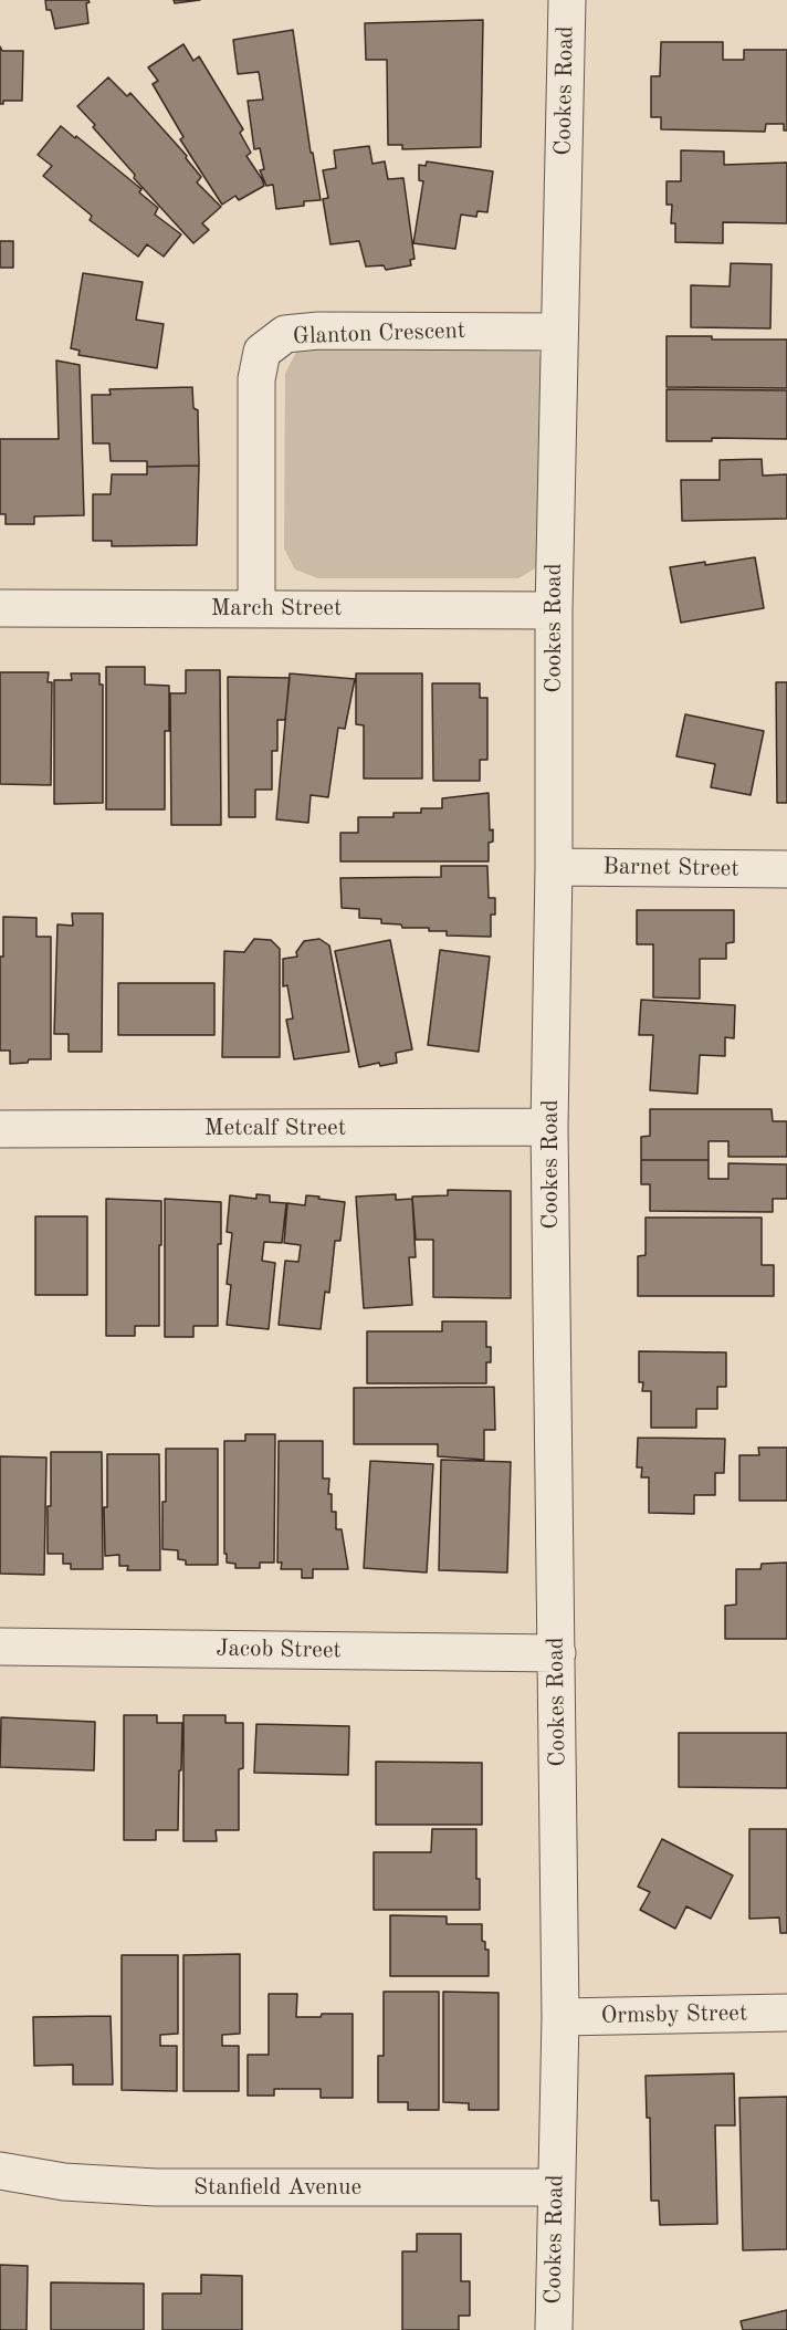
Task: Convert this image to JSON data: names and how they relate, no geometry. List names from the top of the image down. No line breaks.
{"streets":{"street":["Cookes Road","Glanton Crescent","March Street","Barnet Street","Metcalf Street","Jacob Street","Ormsby Street","Stanfield Avenue"]},"crossings":[["Cookes Road","Glanton Crescent"],["Cookes Road","March Street"],["Cookes Road","Barnet Street"],["Cookes Road","Metcalf Street"],["Cookes Road","Jacob Street"],["Cookes Road","Ormsby Street"],["Cookes Road","Stanfield Avenue"],["Glanton Crescent","March Street"]]}
